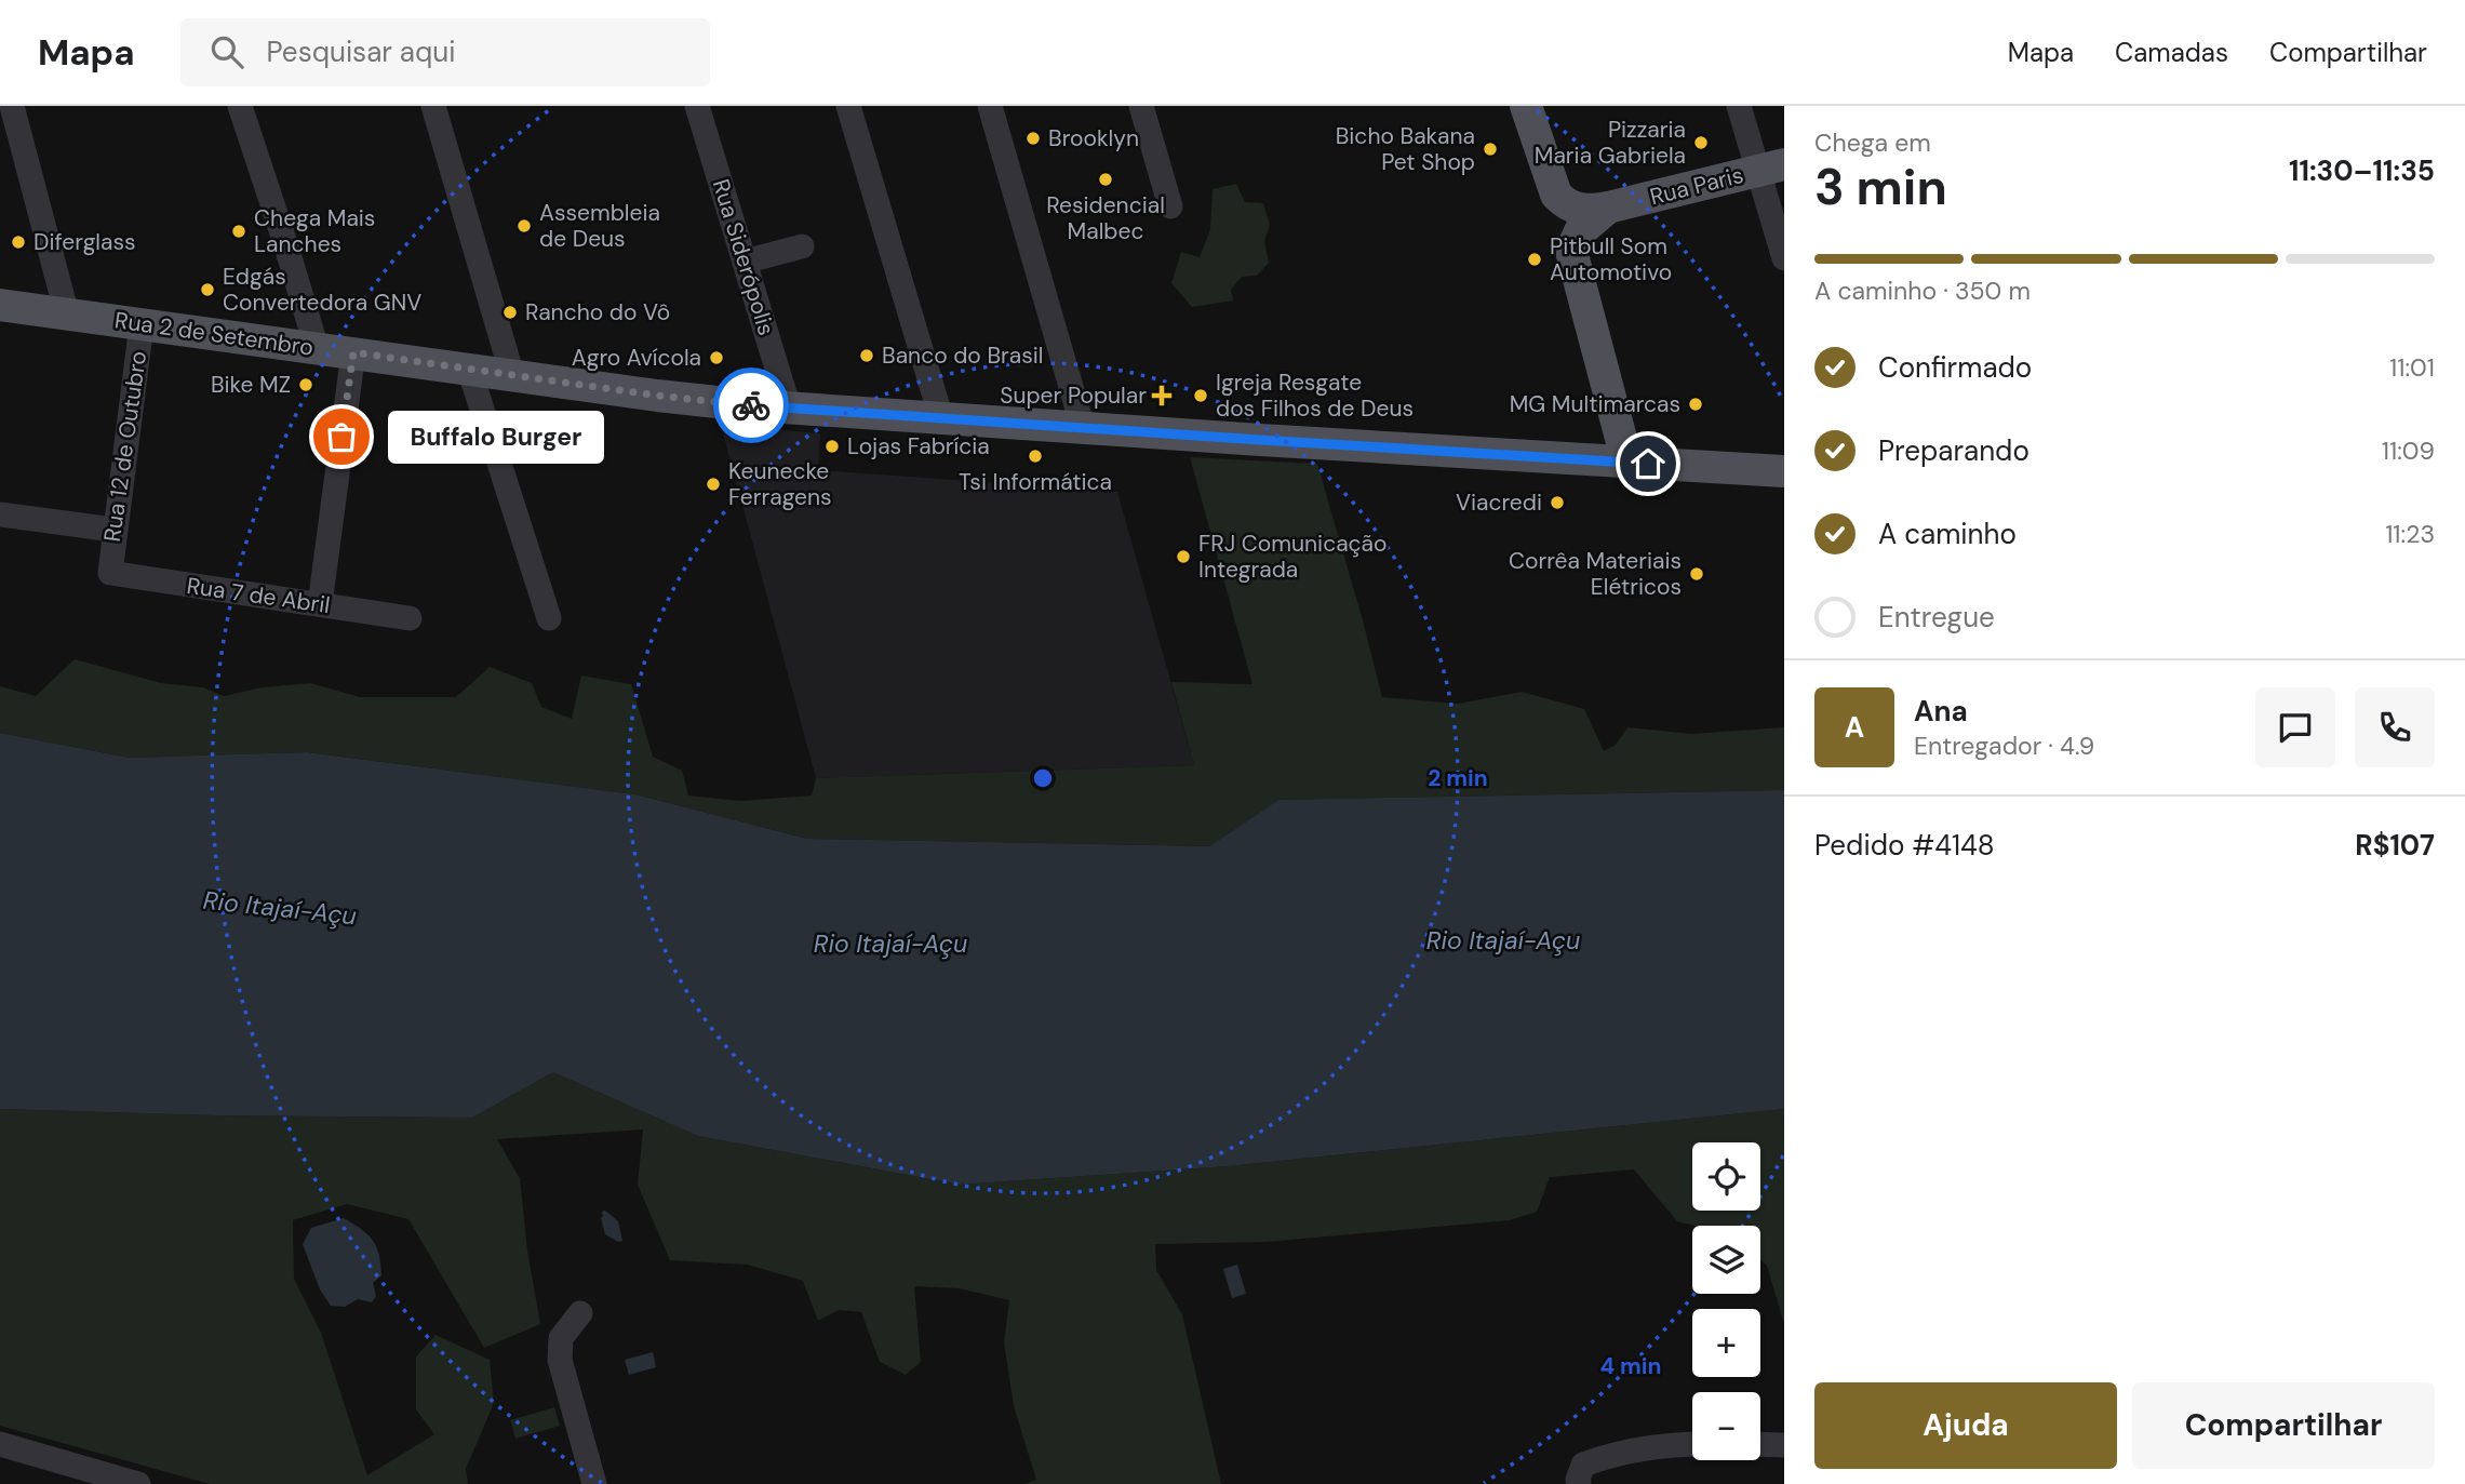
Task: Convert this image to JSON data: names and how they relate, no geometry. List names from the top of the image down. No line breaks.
{"streets":{"main road":["Rua Paris","Rua 2 de Setembro"],"street":["Rua Siderópolis","Rua 12 de Outubro","Rua 7 de Abril"]},"crossings":[["Rua Paris","Rua 2 de Setembro"],["Rua Siderópolis","Rua 2 de Setembro"],["Rua 2 de Setembro","Rua 12 de Outubro"],["Rua 12 de Outubro","Rua 7 de Abril"]],"water":["Rio Itajaí-Açu"],"places":{"other":["Brooklyn","Pizzaria Maria Gabriela","Bicho Bakana Pet Shop","Residencial Malbec","Assembleia de Deus","Chega Mais Lanches","Diferglass","Pitbull Som Automotivo","Edgás Convertedora GNV","Rancho do Vô","Banco do Brasil","Agro Avícola","Bike MZ","Igreja Resgate dos Filhos de Deus","MG Multimarcas","Buffalo Burger","Lojas Fabrícia","Tsi Informática","Keunecke Ferragens","Viacredi","FRJ Comunicação Integrada","Corrêa Materiais Elétricos"],"health":["Super Popular"]},"page":{"header":"Mapa","search":"Pesquisar aqui","nav":["Mapa","Camadas","Compartilhar"],"heading":["3 min","Chega em","11:30–11:35"],"panel":["Ana","Entregador · 4.9","Pedido #4148","R$107"],"bar":"A caminho · 350 m","list":[["Confirmado","11:01"],["Preparando","11:09"],["A caminho","11:23"],"Entregue"],"bubble":"Buffalo Burger","round":"A","map_buttons":["+","−"],"buttons":["Ajuda","Compartilhar"]},"rings":["2 min","4 min"]}
